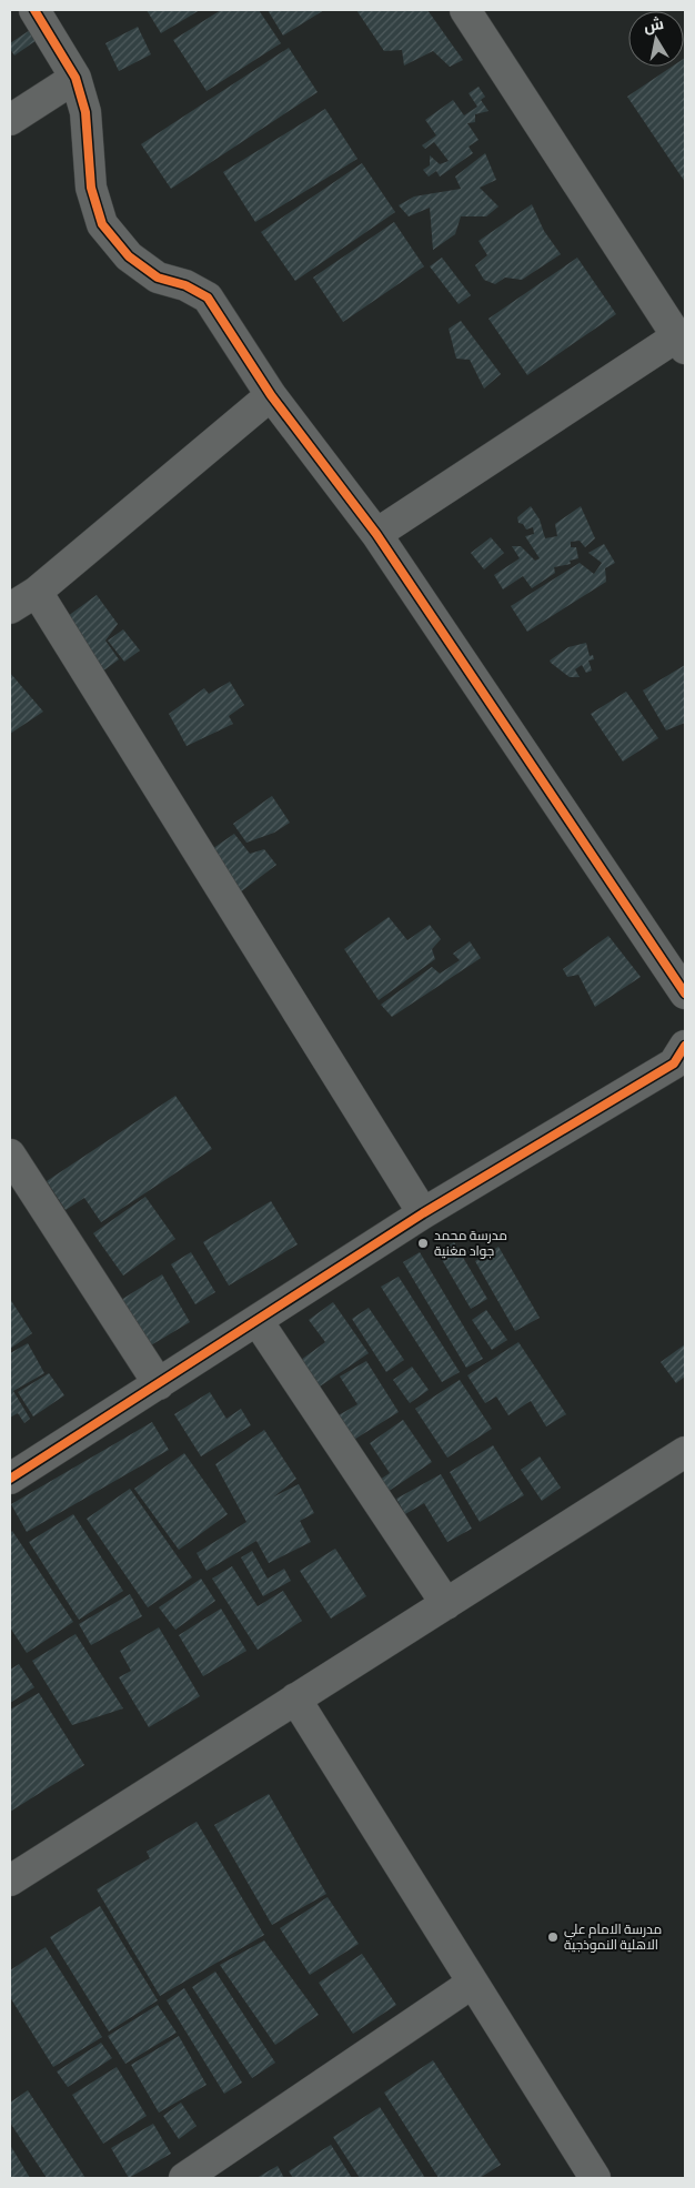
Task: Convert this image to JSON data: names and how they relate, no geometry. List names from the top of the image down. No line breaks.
{"places":["مدرسة محمد جواد مغنية","مدرسة الامام علي الاهلية النموذجية"],"north":"top"}
